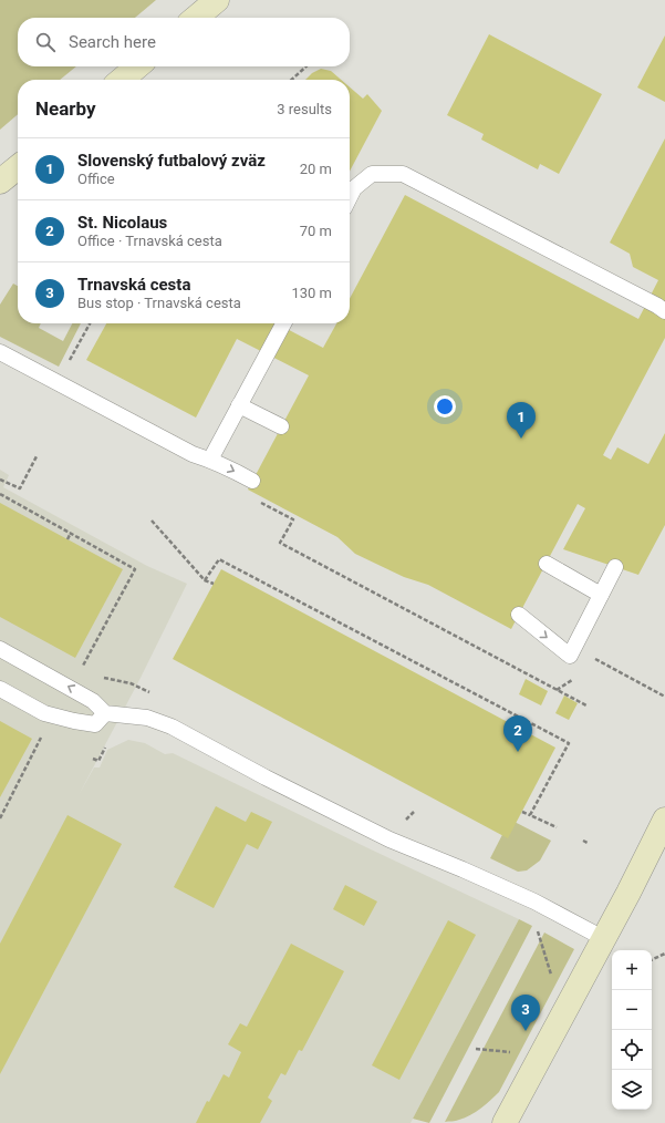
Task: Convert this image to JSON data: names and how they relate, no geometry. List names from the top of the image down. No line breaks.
{"page":{"search":"Search here","heading":["Nearby","3 results"],"list":[{"mark":"1","name":"Slovenský futbalový zväz","note":"Office","value":"20 m"},{"mark":"2","name":"St. Nicolaus","note":"Office · Trnavská cesta","value":"70 m"},{"mark":"3","name":"Trnavská cesta","note":"Bus stop · Trnavská cesta","value":"130 m"}],"pins":["1","2","3"],"map_buttons":["+","−"]}}
